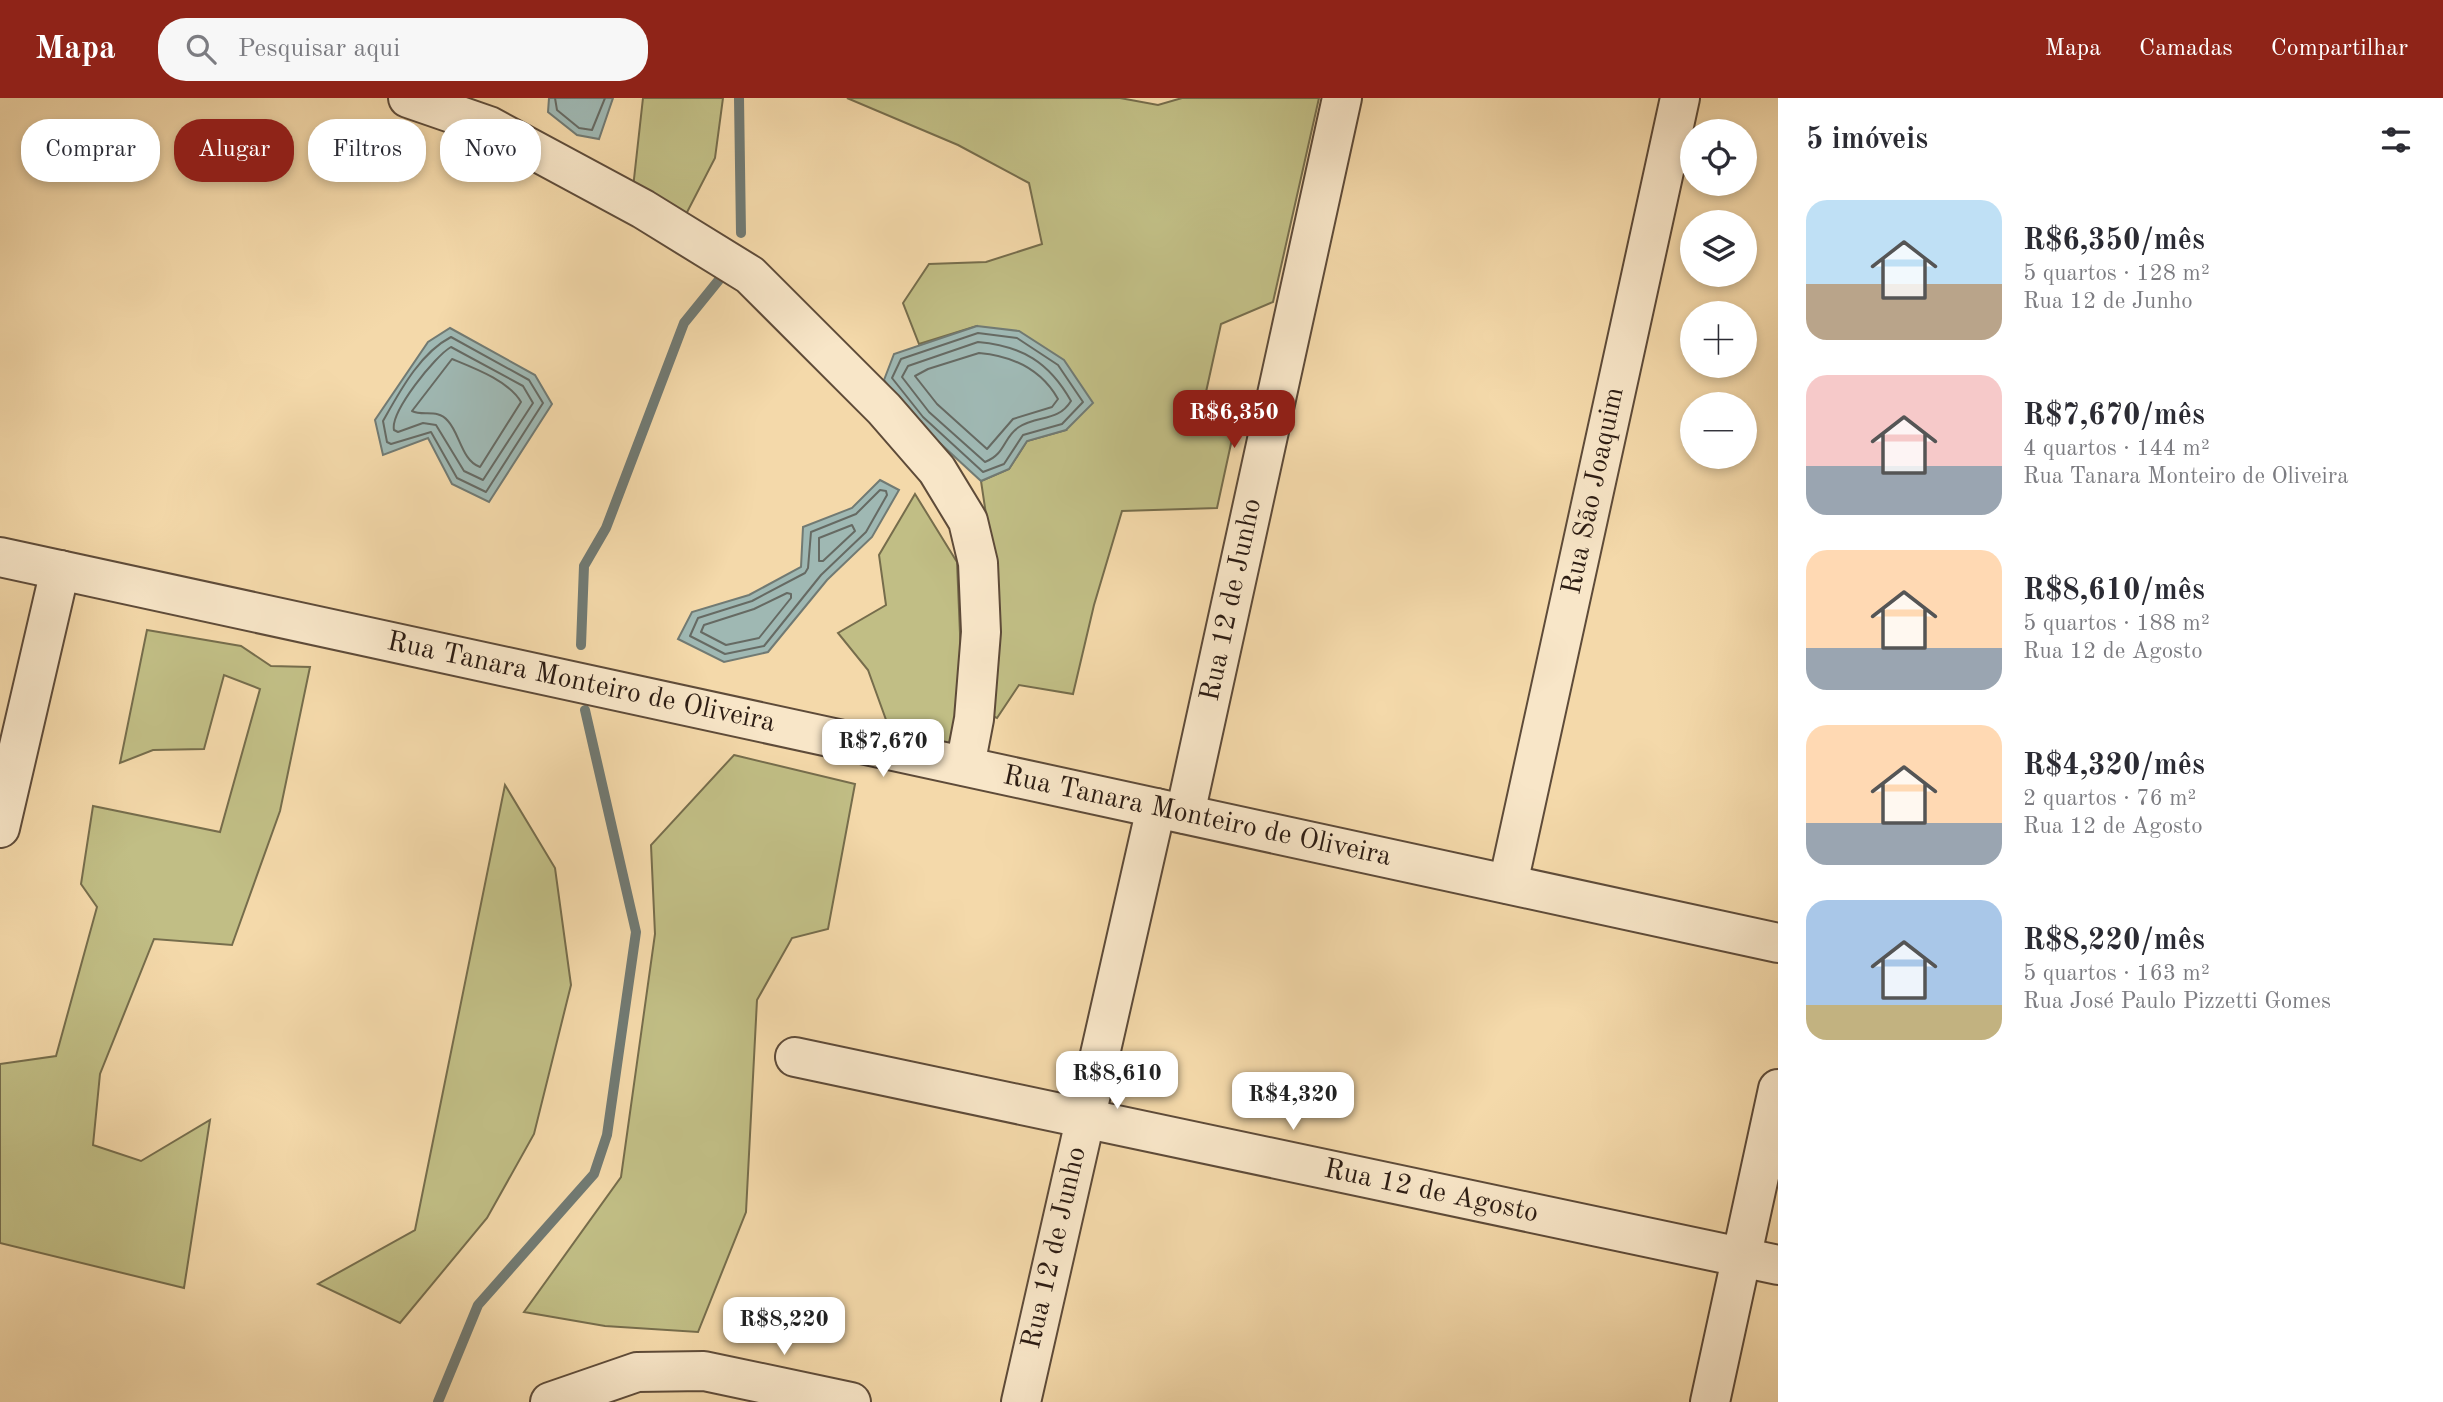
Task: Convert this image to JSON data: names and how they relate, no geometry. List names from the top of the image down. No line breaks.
{"streets":{"street":["Rua São Joaquim","Rua 12 de Junho","Rua Tanara Monteiro de Oliveira","Rua 12 de Agosto"]},"crossings":[["Rua São Joaquim","Rua Tanara Monteiro de Oliveira"],["Rua 12 de Junho","Rua Tanara Monteiro de Oliveira"],["Rua 12 de Junho","Rua 12 de Agosto"]],"page":{"header":"Mapa","search":"Pesquisar aqui","nav":["Mapa","Camadas","Compartilhar"],"heading":"5 imóveis","map_buttons":["+","−"],"chip":["Comprar","Alugar","Filtros","Novo"],"list":[{"name":"R$6,350/mês","note":"5 quartos · 128 m² · Rua 12 de Junho"},{"name":"R$7,670/mês","note":"4 quartos · 144 m² · Rua Tanara Monteiro de Oliveira"},{"name":"R$8,610/mês","note":"5 quartos · 188 m² · Rua 12 de Agosto"},{"name":"R$4,320/mês","note":"2 quartos · 76 m² · Rua 12 de Agosto"},{"name":"R$8,220/mês","note":"5 quartos · 163 m² · Rua José Paulo Pizzetti Gomes"}],"price":["R$6,350","R$7,670","R$8,610","R$4,320","R$8,220"]}}
